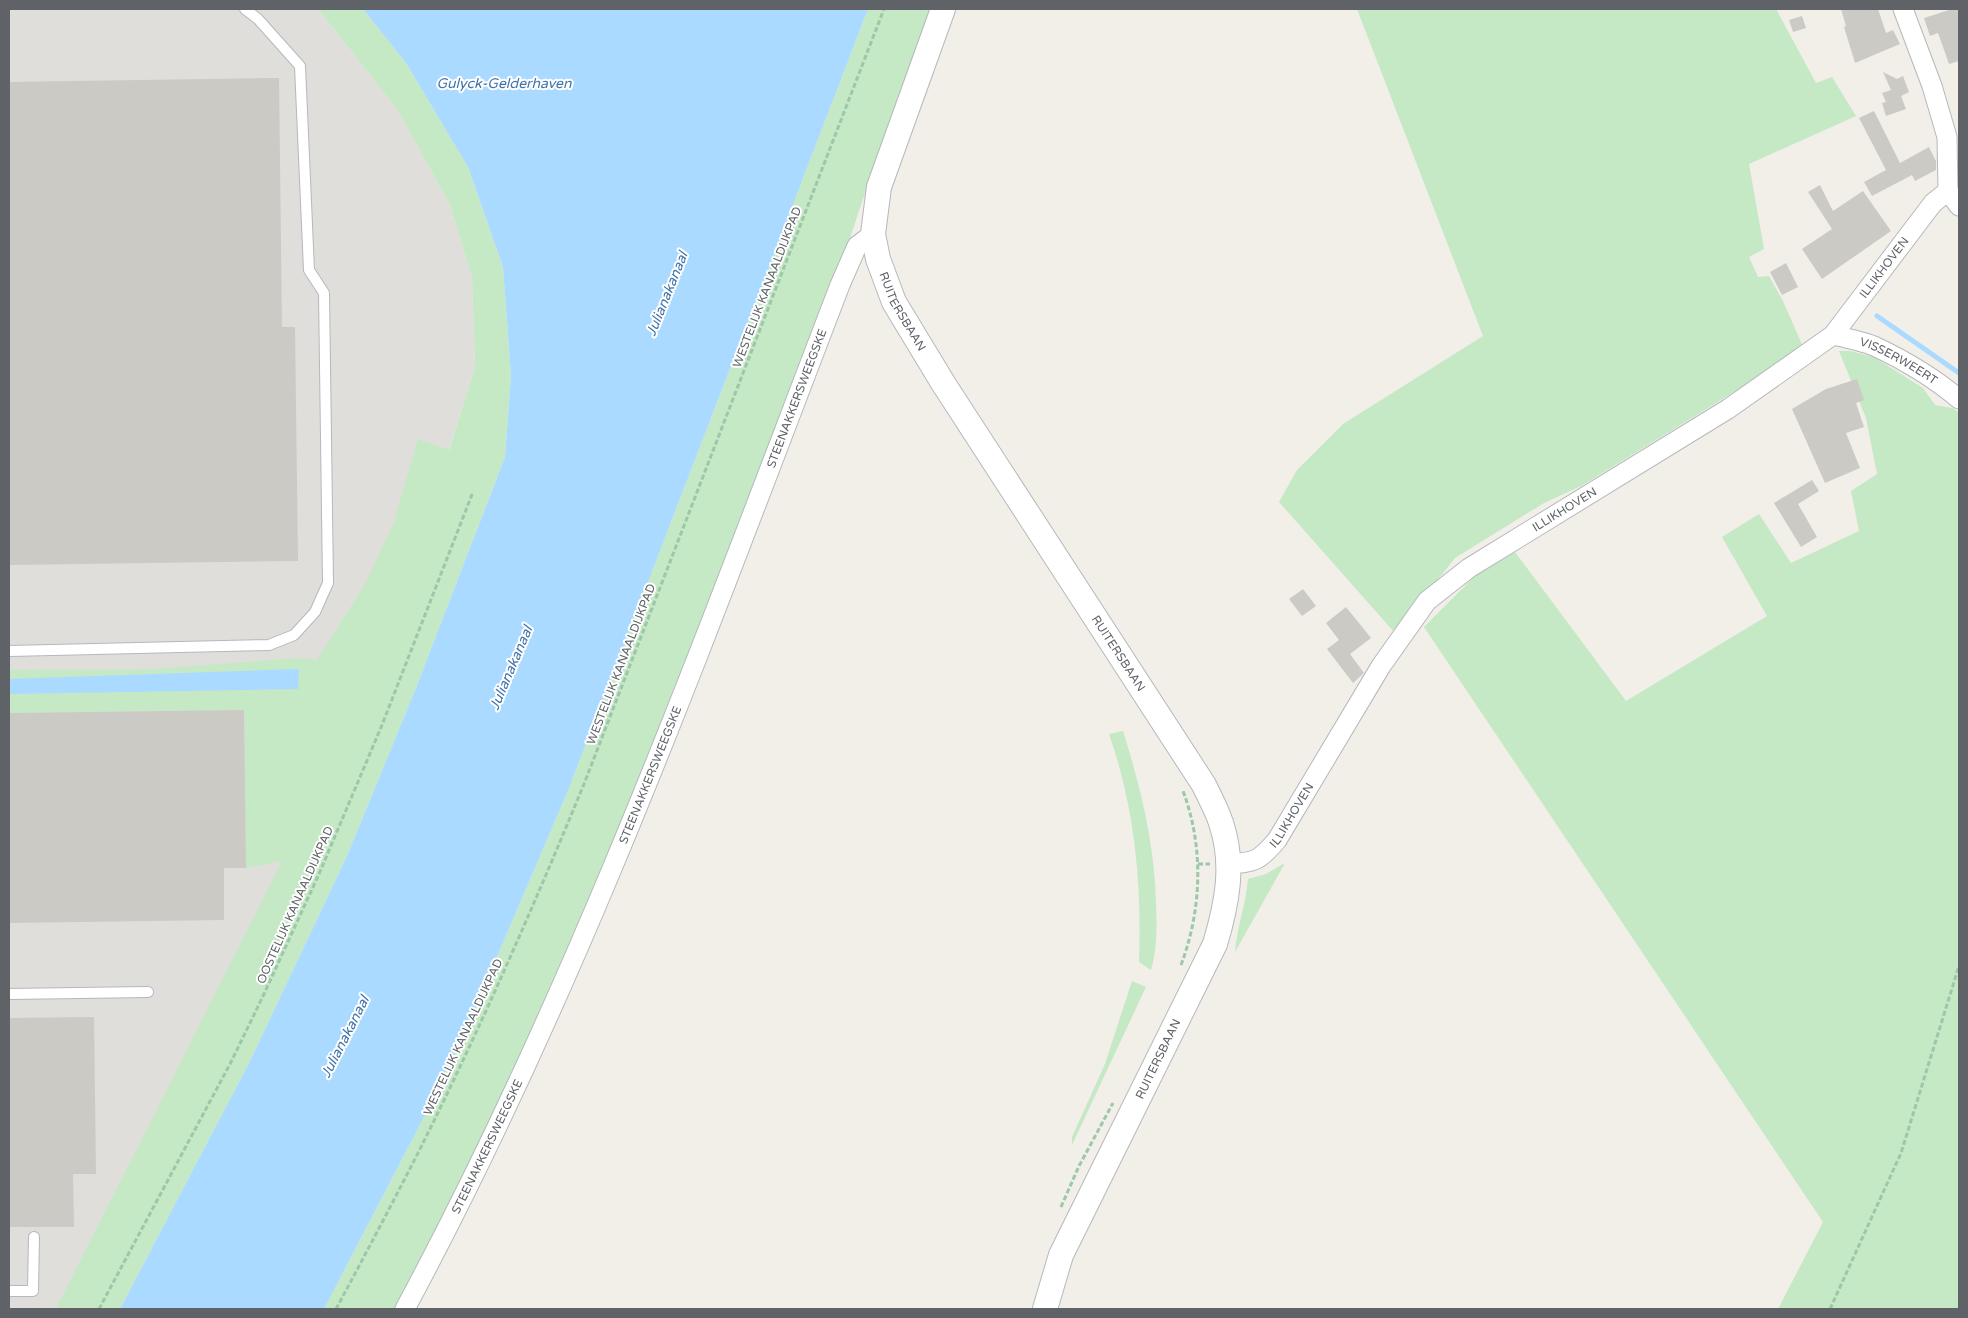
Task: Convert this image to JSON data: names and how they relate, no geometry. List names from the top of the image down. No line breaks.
{"streets":{"street":["ILLIKHOVEN","RUITERSBAAN","VISSERWEERT","STEENAKKERSWEEGSKE"],"path":["WESTELIJK KANAALDIJKPAD","OOSTELIJK KANAALDIJKPAD"]},"crossings":[["ILLIKHOVEN","RUITERSBAAN"],["ILLIKHOVEN","VISSERWEERT"],["RUITERSBAAN","STEENAKKERSWEEGSKE"]],"water":["Gulyck-Gelderhaven","Julianakanaal"]}
